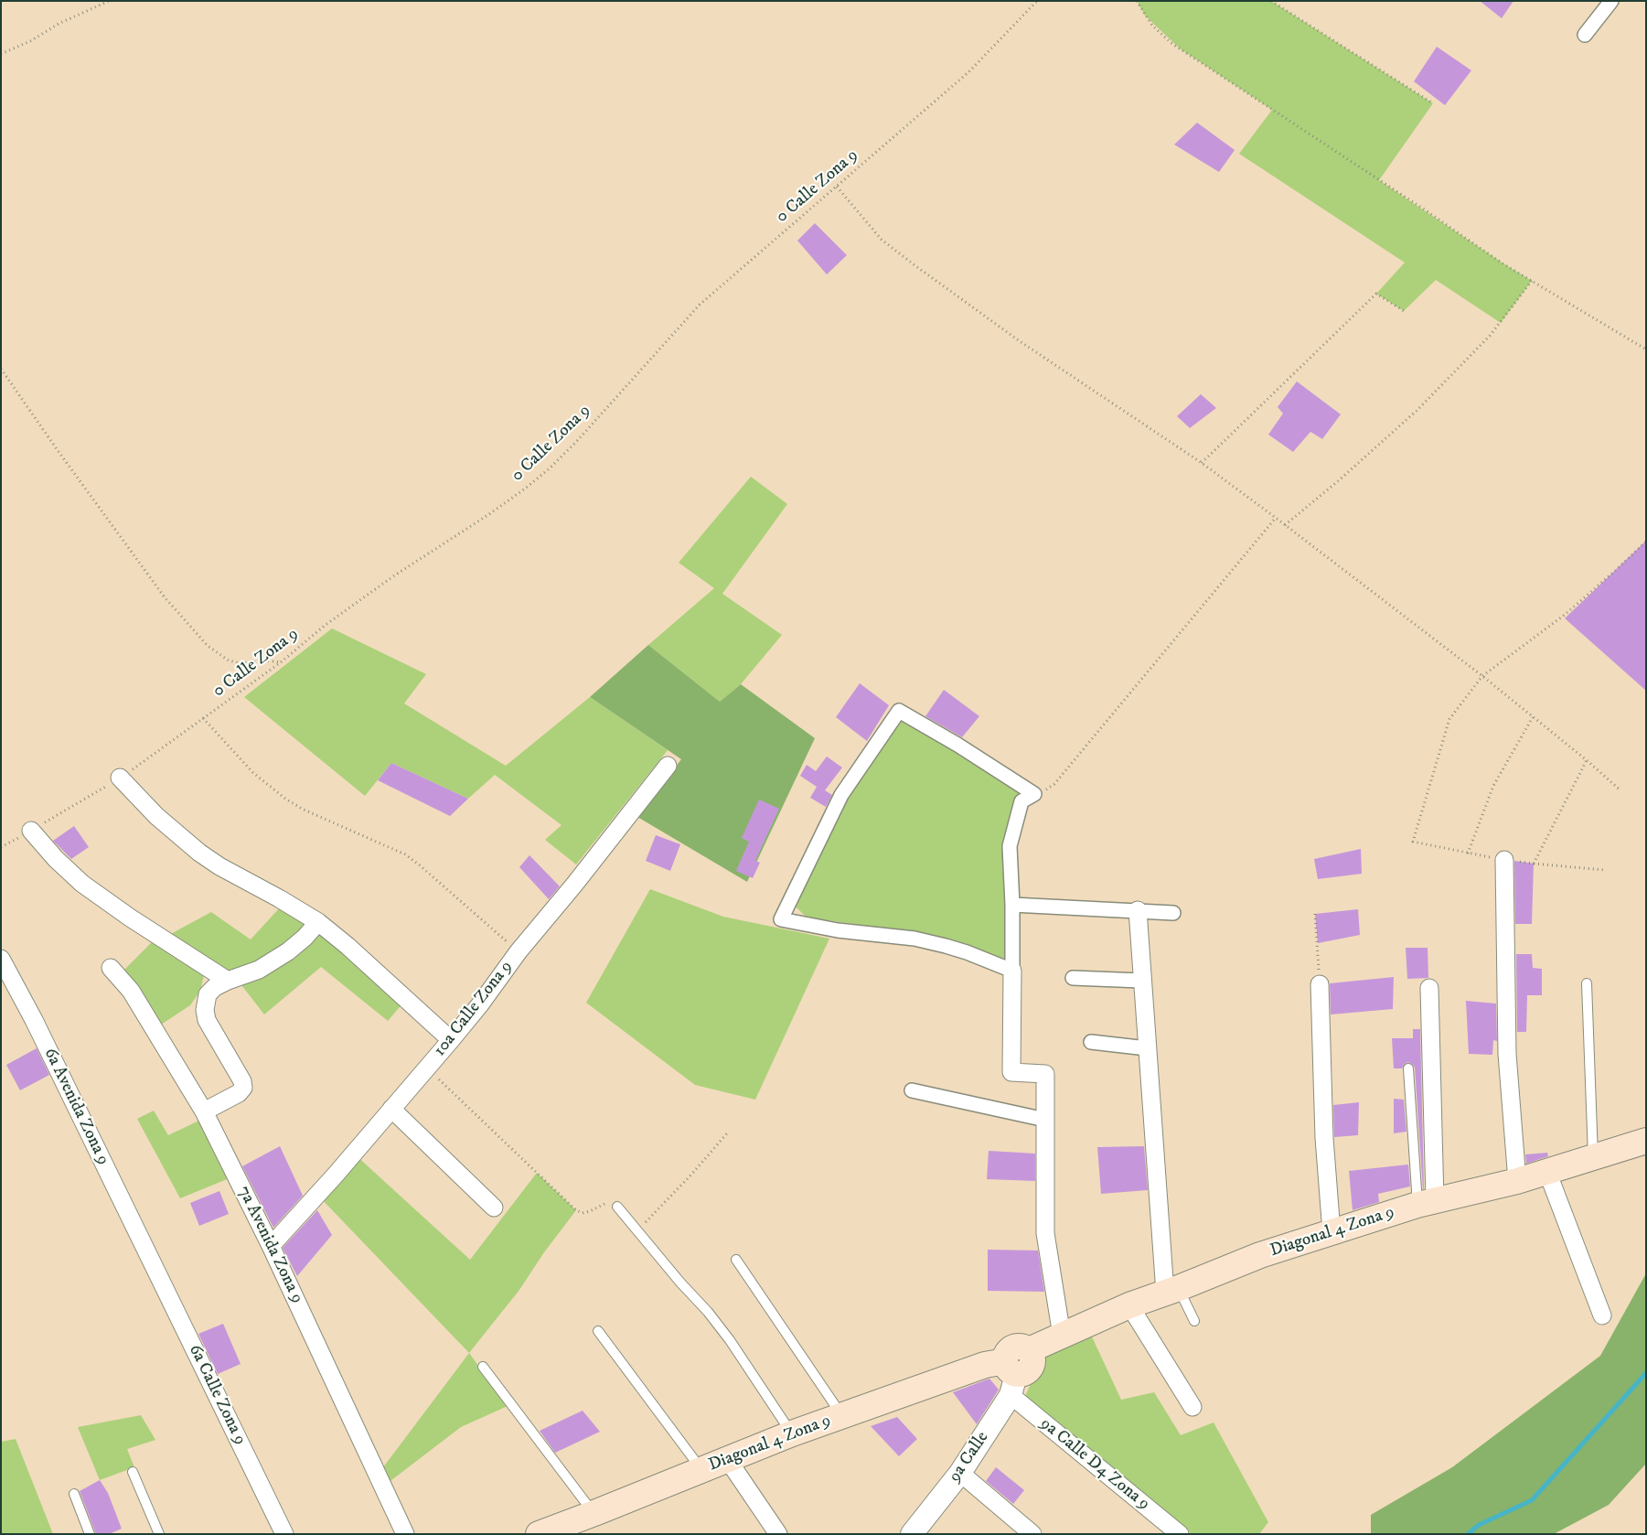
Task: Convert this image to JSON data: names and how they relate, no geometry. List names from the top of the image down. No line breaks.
{"streets":{"main road":["Diagonal 4 Zona 9"],"street":["10a Calle Zona 9","6a Avenida Zona 9","7a Avenida Zona 9","6a Calle Zona 9","9a Calle","9a Calle D4 Zona 9"],"path":["0 Calle Zona 9"]},"crossings":[["10a Calle Zona 9","7a Avenida Zona 9"],["6a Avenida Zona 9","6a Calle Zona 9"],["Diagonal 4 Zona 9","9a Calle"],["Diagonal 4 Zona 9","9a Calle D4 Zona 9"],["9a Calle","9a Calle D4 Zona 9"]]}
